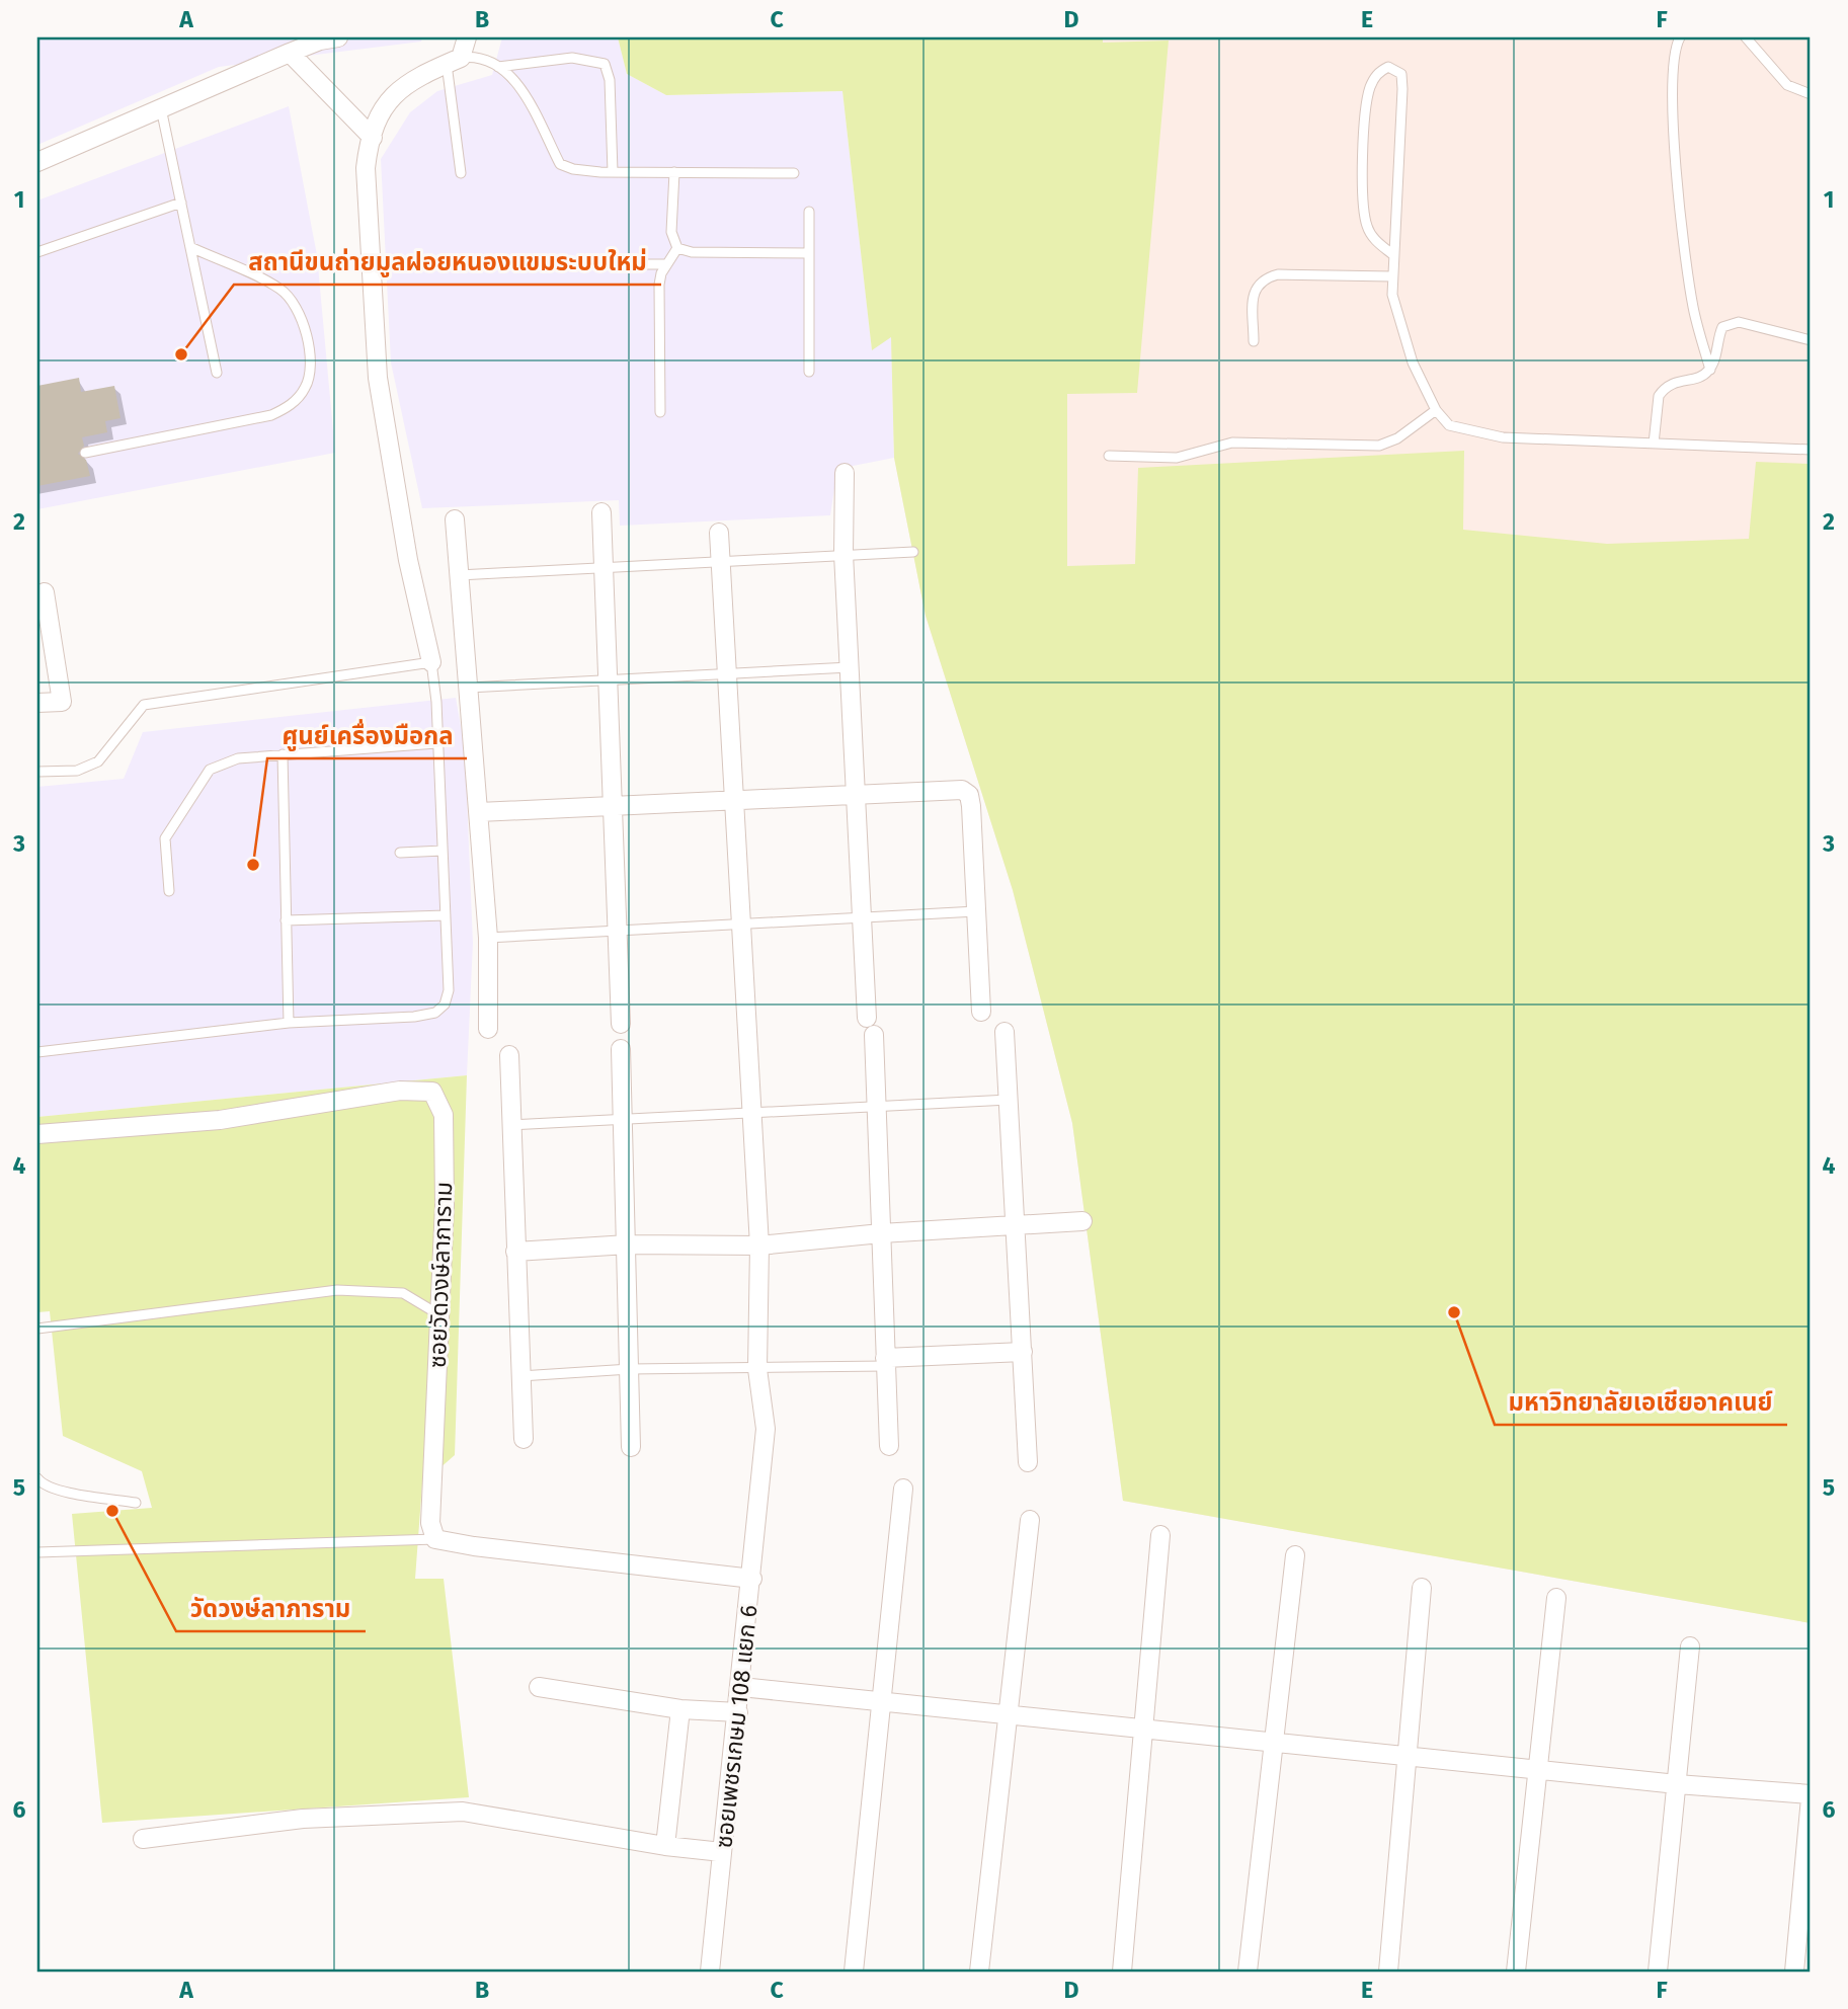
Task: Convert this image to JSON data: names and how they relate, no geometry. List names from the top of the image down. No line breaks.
{"streets":{"street":["ซอยวัดวงษ์ลาภาราม","ซอยเพชรเกษม 108 แยก 6"]},"places":["สถานีขนถ่ายมูลฝอยหนองแขมระบบใหม่","ศูนย์เครื่องมือกล","มหาวิทยาลัยเอเชียอาคเนย์","วัดวงษ์ลาภาราม"],"grid":{"columns":["A","B","C","D","E","F"],"rows":["1","2","3","4","5","6"]}}
